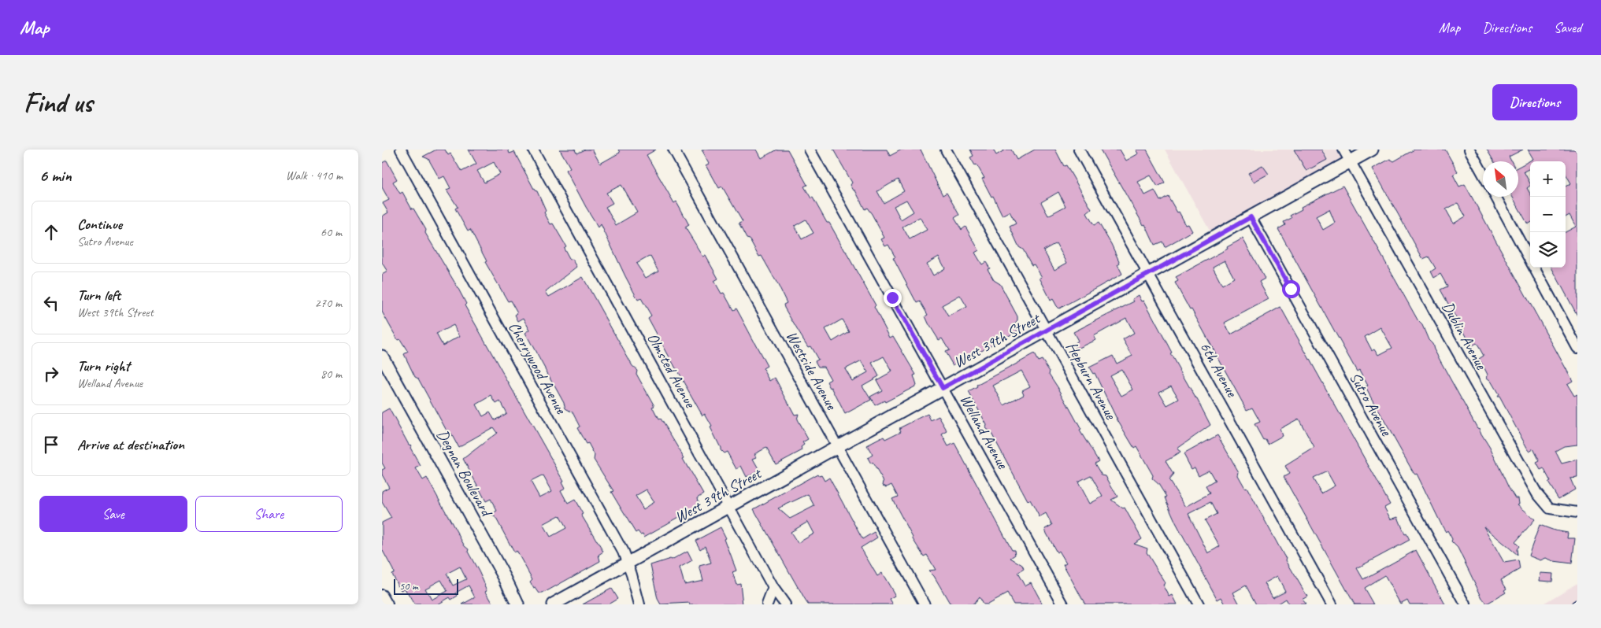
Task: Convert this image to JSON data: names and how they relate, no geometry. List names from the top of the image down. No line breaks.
{"streets":{"street":["Dublin Avenue","West 39th Street","Cherrywood Avenue","6th Avenue","Olmsted Avenue","Westside Avenue","Hepburn Avenue","Sutro Avenue","Welland Avenue","Degnan Boulevard"]},"crossings":[["Dublin Avenue","West 39th Street"],["West 39th Street","Cherrywood Avenue"],["West 39th Street","6th Avenue"],["West 39th Street","Olmsted Avenue"],["West 39th Street","Westside Avenue"],["West 39th Street","Hepburn Avenue"],["West 39th Street","Sutro Avenue"],["West 39th Street","Welland Avenue"]],"scale_bar":"50 m","north":"top left","page":{"header":"Map","nav":["Map","Directions","Saved"],"buttons":["Directions",["Save","Share"]],"title":"Find us","heading":["6 min","Walk · 410 m"],"map_buttons":["+","−"],"list":[["Continue","Sutro Avenue","60 m"],["Turn left","West 39th Street","270 m"],["Turn right","Welland Avenue","80 m"],"Arrive at destination"],"scale":"50 m"}}
